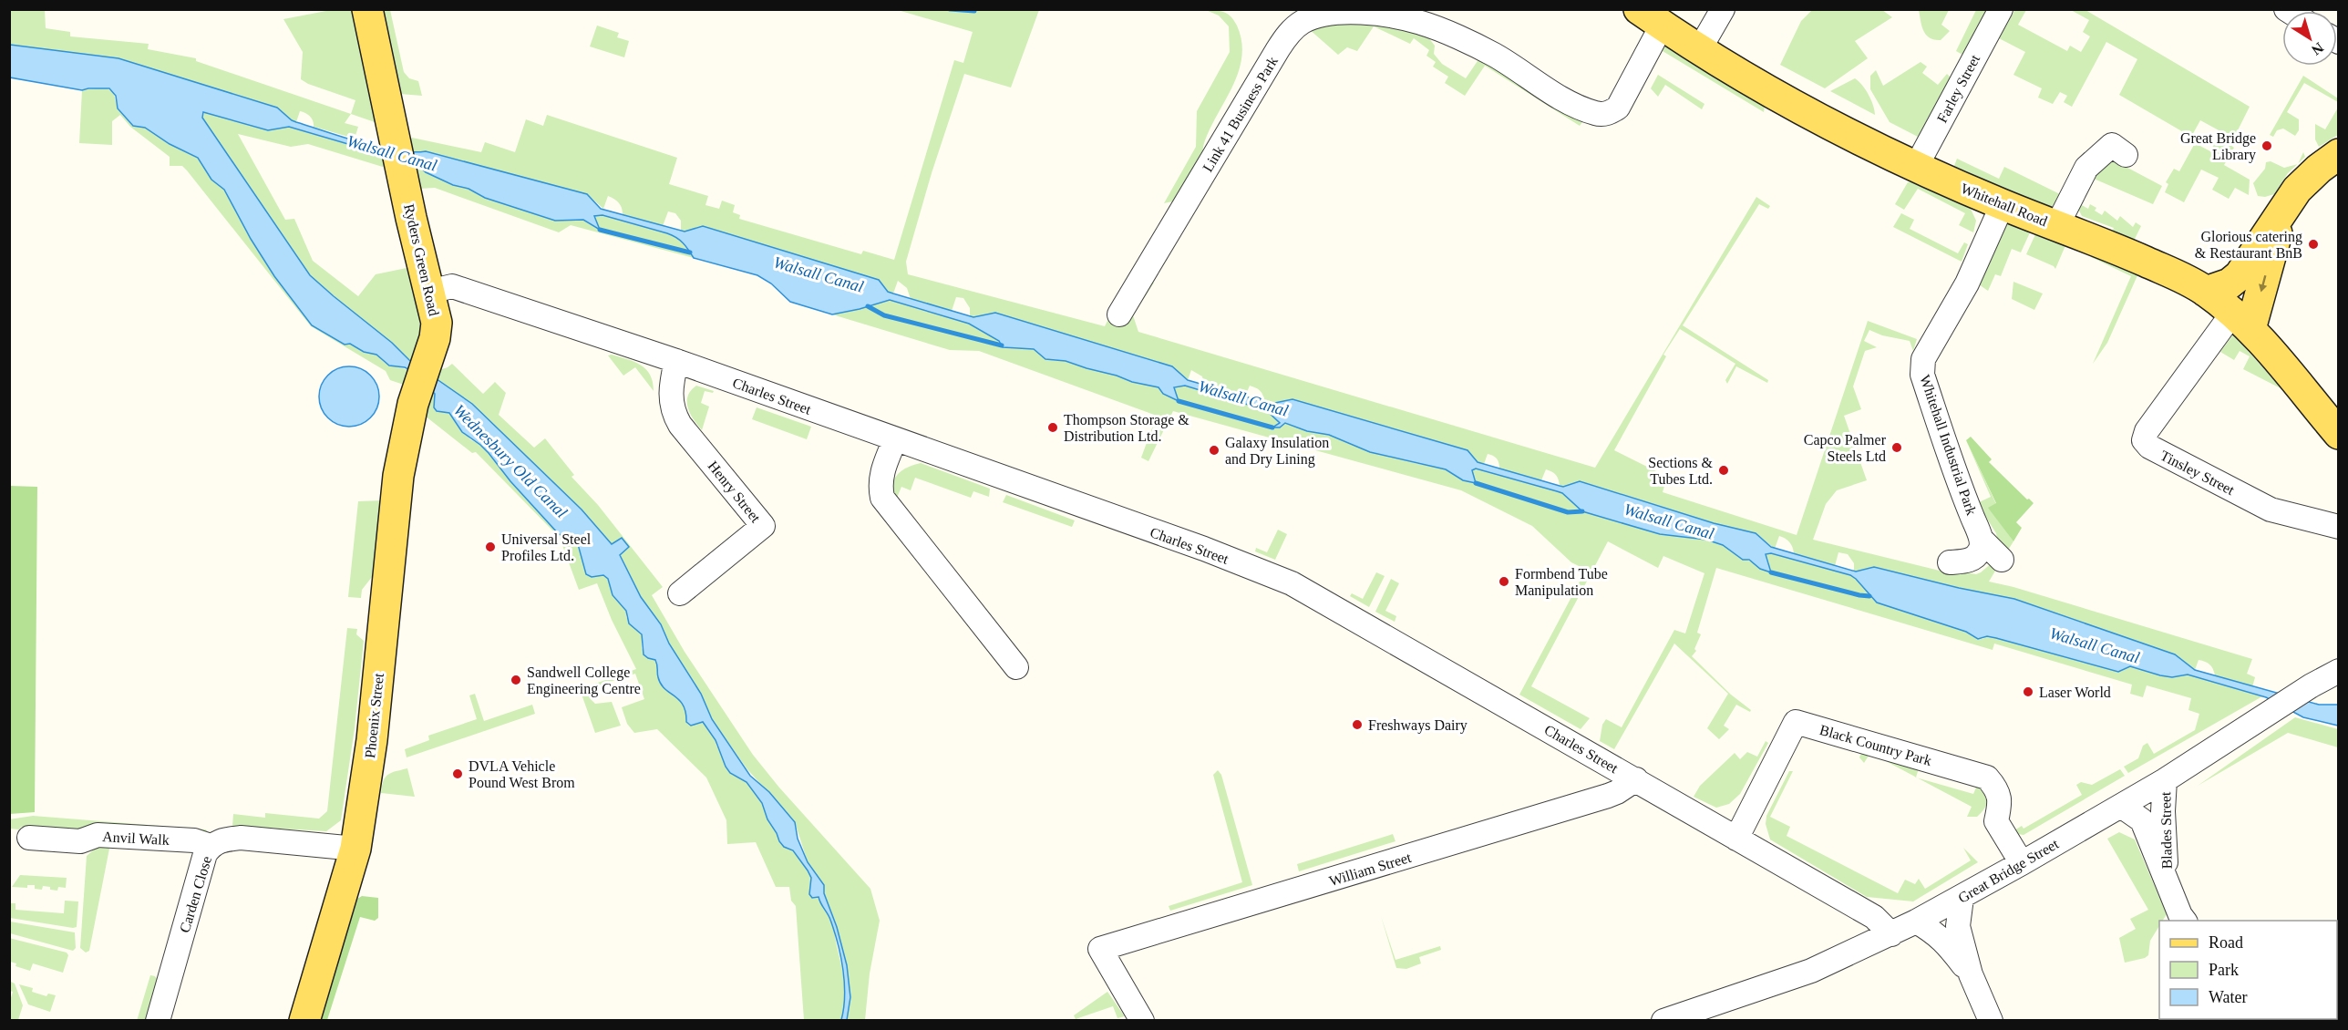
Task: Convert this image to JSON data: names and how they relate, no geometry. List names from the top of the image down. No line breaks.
{"streets":{"main road":["Whitehall Road","Ryders Green Road","Phoenix Street"],"street":["Farley Street","Link 41 Business Park","Charles Street","Whitehall Industrial Park","Tinsley Street","Henry Street","Black Country Park","Blades Street","Anvil Walk","William Street","Great Bridge Street","Carden Close"]},"crossings":[["Farley Street","Whitehall Road"],["Link 41 Business Park","Whitehall Road"],["Whitehall Road","Whitehall Industrial Park"],["Whitehall Road","Tinsley Street"],["Ryders Green Road","Charles Street"],["Ryders Green Road","Phoenix Street"],["Charles Street","Henry Street"],["Charles Street","Black Country Park"],["Charles Street","William Street"],["Charles Street","Great Bridge Street"],["Phoenix Street","Carden Close"],["Black Country Park","Great Bridge Street"],["Blades Street","Great Bridge Street"],["Anvil Walk","Carden Close"]],"water":["Walsall Canal","Wednesbury Old Canal"],"places":["Great Bridge Library","Glorious catering & Restaurant BnB","Thompson Storage & Distribution Ltd.","Capco Palmer Steels Ltd","Galaxy Insulation and Dry Lining","Sections & Tubes Ltd.","Universal Steel Profiles Ltd.","Formbend Tube Manipulation","Sandwell College Engineering Centre","Laser World","Freshways Dairy","DVLA Vehicle Pound West Brom"],"legend":["Road","Park","Water"],"north":"bottom right"}
